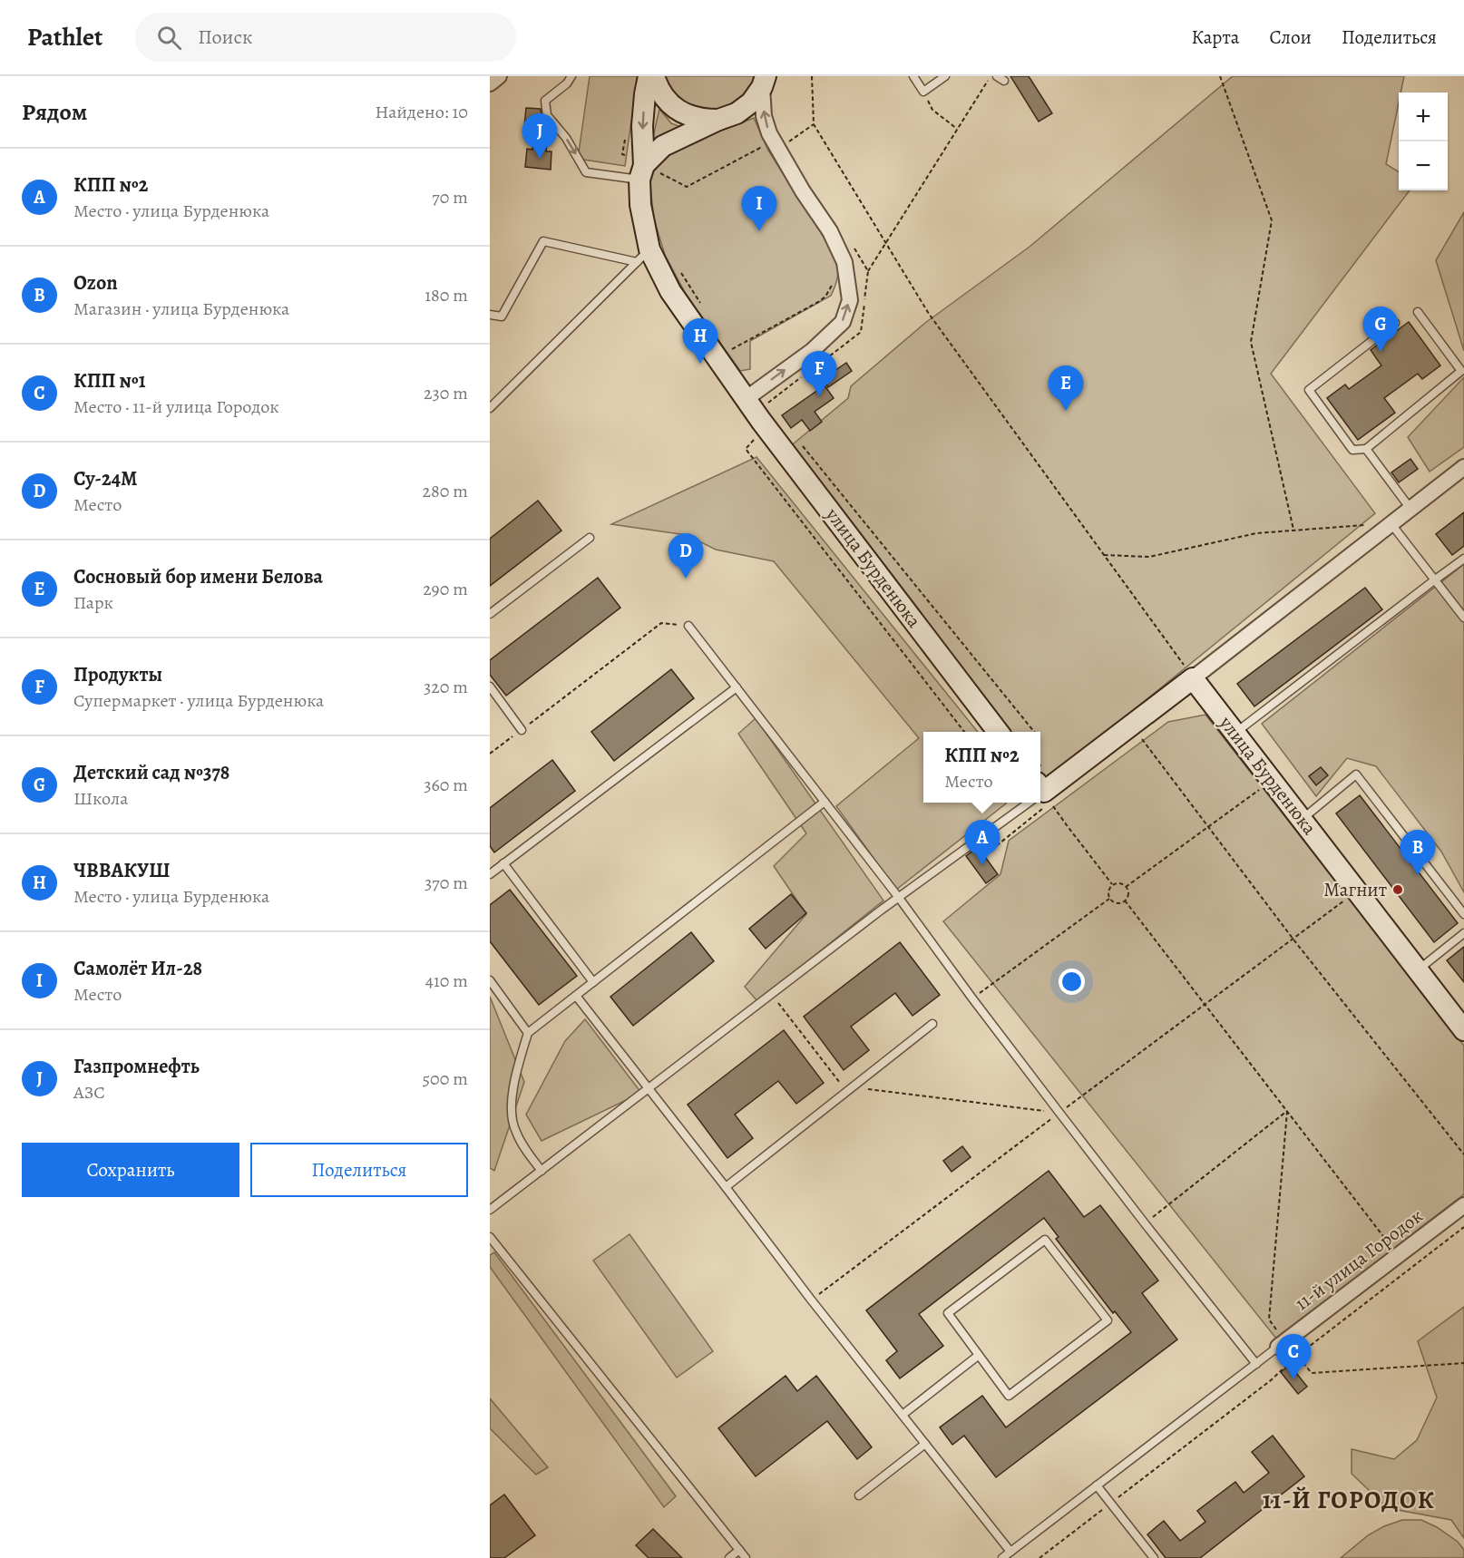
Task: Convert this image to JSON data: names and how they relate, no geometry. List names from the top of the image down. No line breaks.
{"streets":{"street":["улица Бурденюка","11-й улица Городок"]},"districts":["11-Й ГОРОДОК"],"places":["Магнит"],"page":{"header":"Pathlet","search":"Поиск","nav":["Карта","Слои","Поделиться"],"heading":["Рядом","Найдено: 10"],"map_buttons":["+","−"],"pins":["J","I","G","H","F","E","D","A","B","C"],"list":[{"mark":"A","name":"КПП №2","note":"Место · улица Бурденюка","value":"70 m"},{"mark":"B","name":"Ozon","note":"Магазин · улица Бурденюка","value":"180 m"},{"mark":"C","name":"КПП №1","note":"Место · 11-й улица Городок","value":"230 m"},{"mark":"D","name":"Су-24М","note":"Место","value":"280 m"},{"mark":"E","name":"Сосновый бор имени Белова","note":"Парк","value":"290 m"},{"mark":"F","name":"Продукты","note":"Супермаркет · улица Бурденюка","value":"320 m"},{"mark":"G","name":"Детский сад №378","note":"Школа","value":"360 m"},{"mark":"H","name":"ЧВВАКУШ","note":"Место · улица Бурденюка","value":"370 m"},{"mark":"I","name":"Самолёт Ил-28","note":"Место","value":"410 m"},{"mark":"J","name":"Газпромнефть","note":"АЗС","value":"500 m"}],"popup":["КПП №2","Место"],"buttons":["Сохранить","Поделиться"]}}
